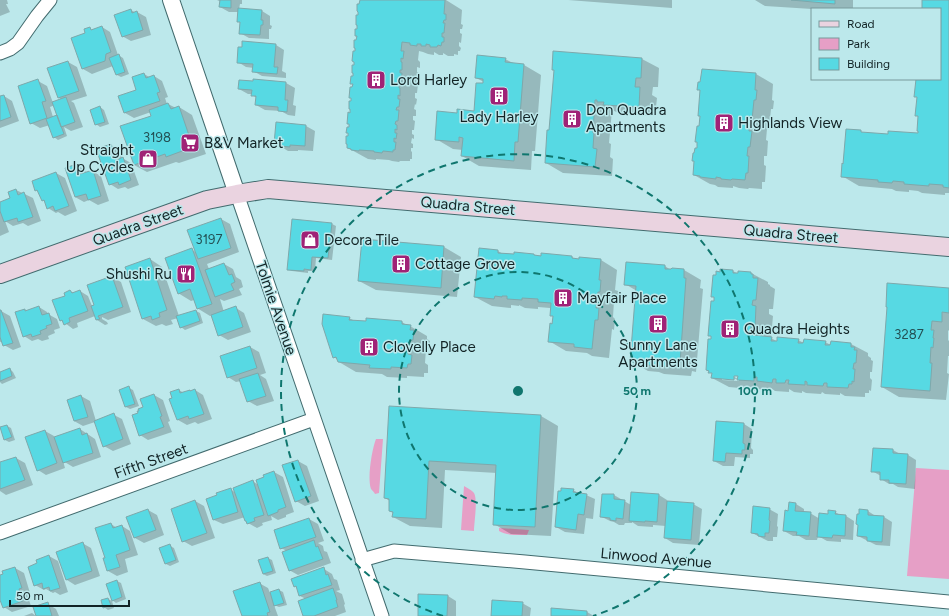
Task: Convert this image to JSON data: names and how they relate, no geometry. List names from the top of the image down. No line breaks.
{"streets":{"main road":["Quadra Street"],"street":["Tolmie Avenue","Fifth Street","Linwood Avenue"]},"crossings":[["Quadra Street","Tolmie Avenue"],["Tolmie Avenue","Fifth Street"],["Tolmie Avenue","Linwood Avenue"]],"places":{"building":["Lord Harley","Lady Harley","Don Quadra Apartments","Highlands View","Cottage Grove","Mayfair Place","Sunny Lane Apartments","Quadra Heights","Clovelly Place"],"supermarket":["B&V Market"],"shop":["Straight Up Cycles","Decora Tile"],"restaurant":["Shushi Ru"]},"house_numbers":["3198","3197","3287"],"legend":["Road","Park","Building"],"scale_bar":"50 m","rings":["50 m","100 m"]}
